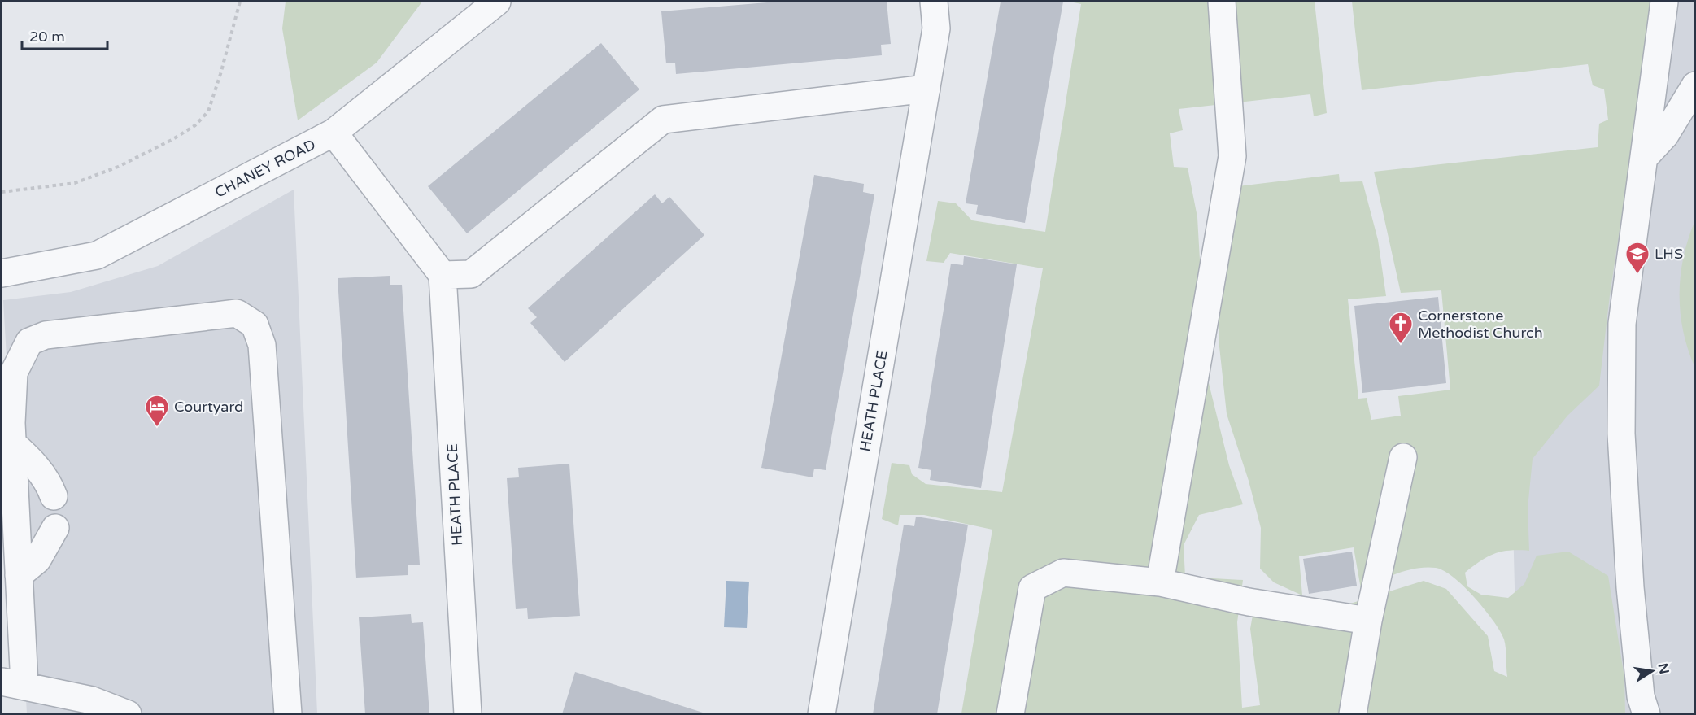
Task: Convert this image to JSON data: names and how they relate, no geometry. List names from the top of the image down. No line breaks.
{"streets":{"street":["CHANEY ROAD","HEATH PLACE"]},"places":{"school or university":["LHS"],"church":["Cornerstone Methodist Church"],"hotel":["Courtyard"]},"scale_bar":"20 m","north":"right"}
